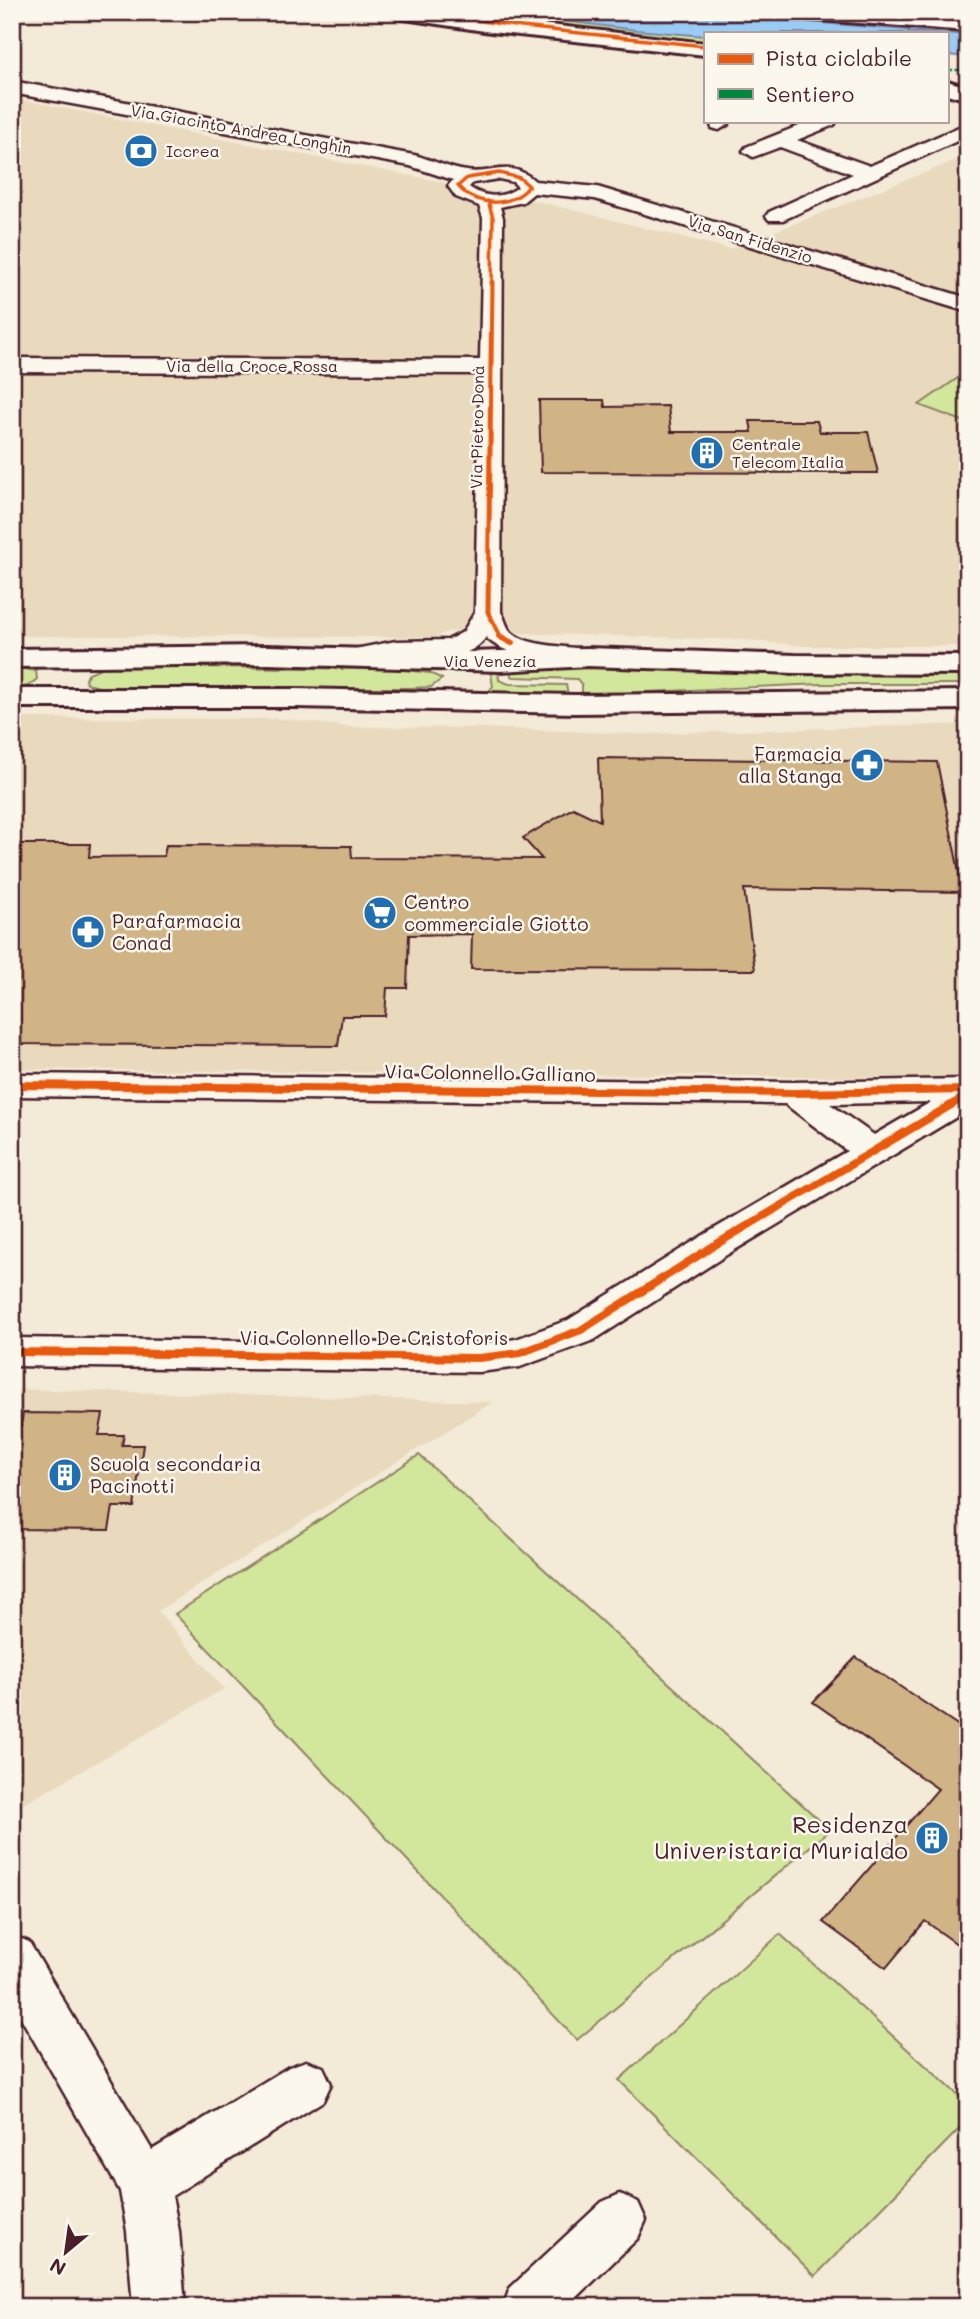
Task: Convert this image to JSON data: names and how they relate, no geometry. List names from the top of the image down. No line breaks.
{"streets":{"main road":["Via Venezia"],"street":["Via Giacinto Andrea Longhin","Via San Fidenzio","Via della Croce Rossa","Via Pietro Donà","Via Colonnello Galliano","Via Colonnello De Cristoforis"]},"crossings":[["Via Giacinto Andrea Longhin","Via San Fidenzio"],["Via della Croce Rossa","Via Pietro Donà"],["Via Colonnello Galliano","Via Colonnello De Cristoforis"]],"places":{"bank":["Iccrea"],"building":["Centrale Telecom Italia","Scuola secondaria Pacinotti","Residenza Univeristaria Murialdo"],"pharmacy":["Farmacia alla Stanga","Parafarmacia Conad"],"supermarket":["Centro commerciale Giotto"]},"legend":["Pista ciclabile","Sentiero"],"north":"bottom left"}
